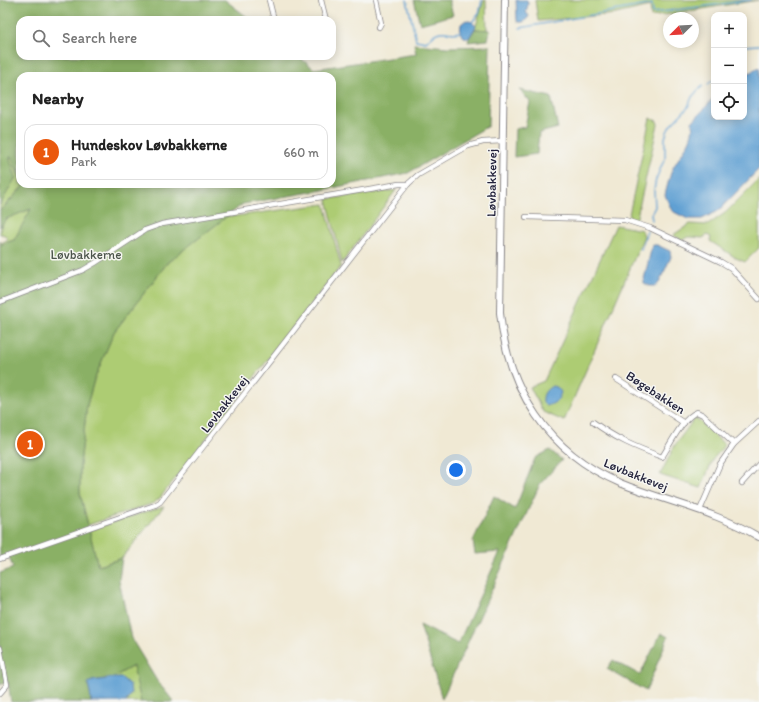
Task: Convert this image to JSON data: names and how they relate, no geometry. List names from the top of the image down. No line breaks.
{"streets":{"street":["Løvbakkevej","Bøgebakken"]},"parks":["Løvbakkerne"],"north":"bottom left","page":{"map_buttons":["+","−"],"search":"Search here","heading":"Nearby","list":[{"mark":"1","name":"Hundeskov Løvbakkerne","note":"Park","value":"660 m"}],"pins":"1"}}
